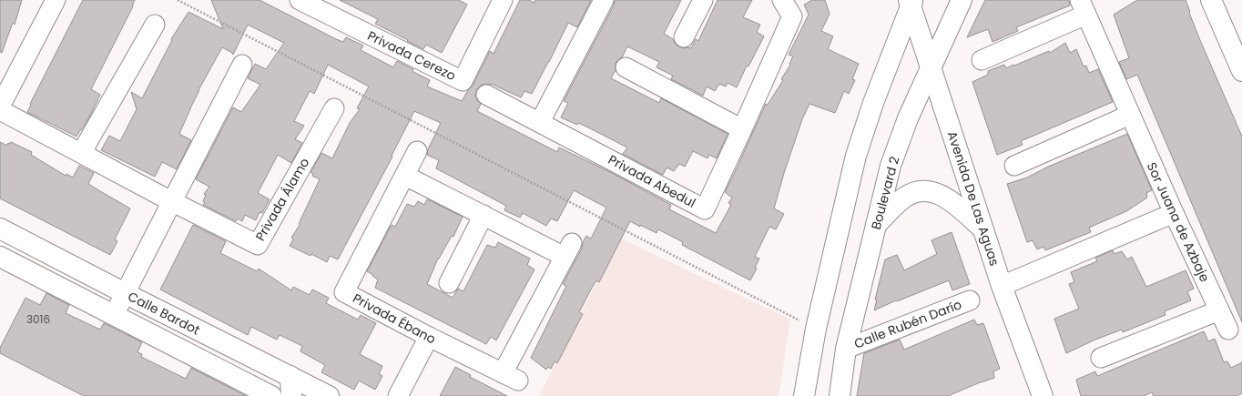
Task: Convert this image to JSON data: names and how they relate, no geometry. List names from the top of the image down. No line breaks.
{"streets":{"main road":["Boulevard 2","Avenida De Las Aguas","Calle Bardot"],"street":["Privada Cerezo","Privada Abedul","Privada Álamo","Sor Juana de Azbaje","Privada Ébano","Calle Rubén Darío"]},"crossings":[["Boulevard 2","Avenida De Las Aguas"],["Boulevard 2","Calle Rubén Darío"]],"house_numbers":["3016"]}
